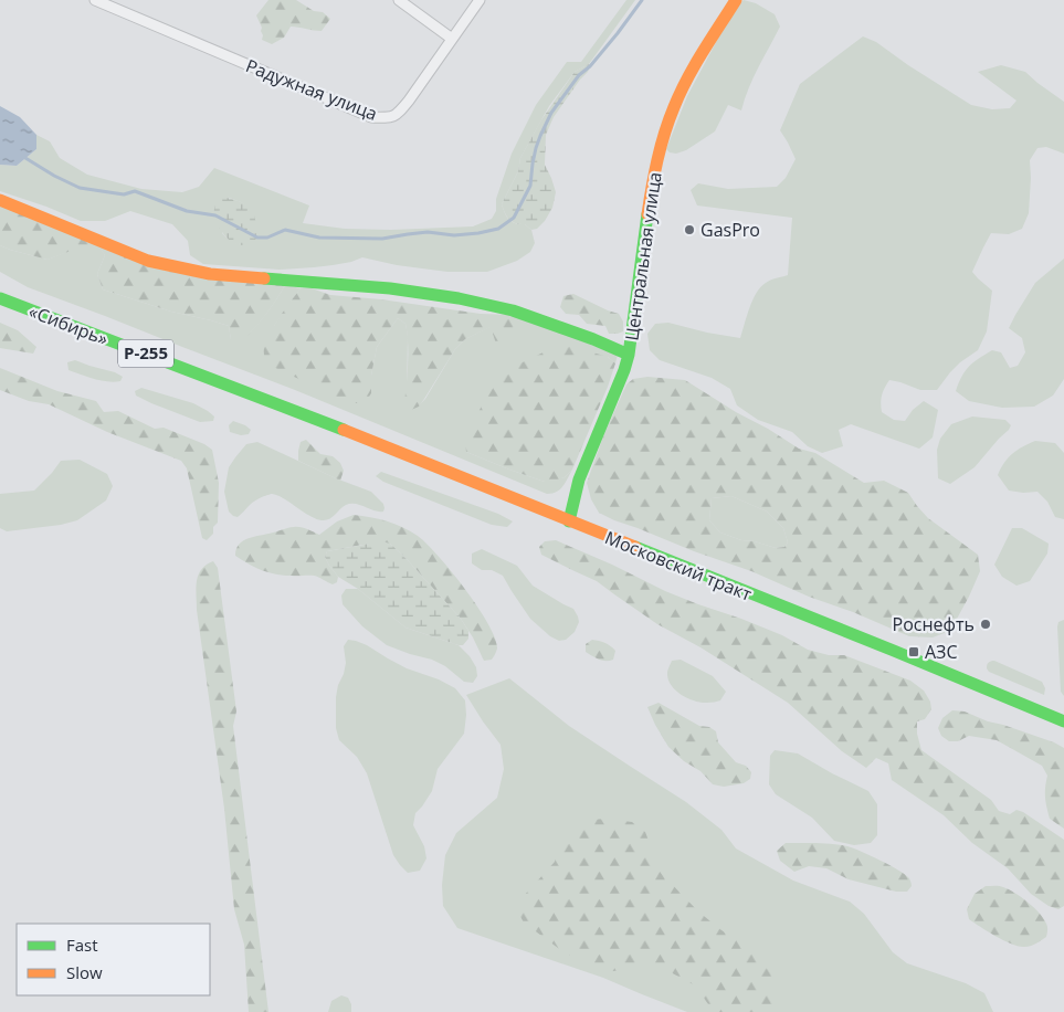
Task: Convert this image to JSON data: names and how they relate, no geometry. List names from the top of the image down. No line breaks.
{"streets":{"main road":["Центральная улица","«Сибирь»","Р-255","Московский тракт"],"street":["Радужная улица"]},"crossings":[["Центральная улица","Московский тракт"],["«Сибирь»","Московский тракт"]],"places":{"other":["GasPro","Роснефть"],"transit":["АЗС"]},"legend":["Fast","Slow"]}
